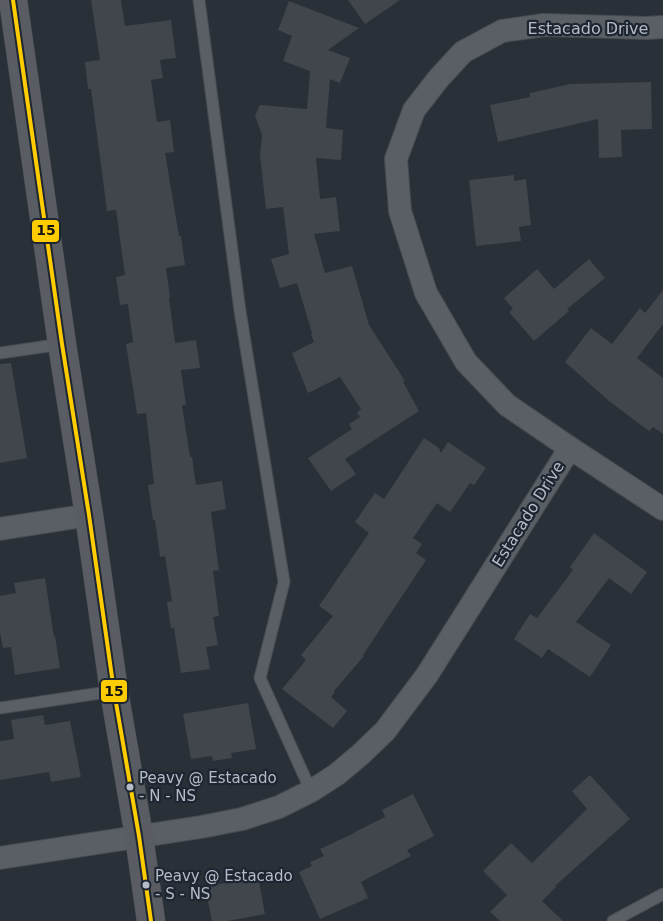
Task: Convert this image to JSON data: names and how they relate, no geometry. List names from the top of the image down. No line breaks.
{"streets":{"street":["Estacado Drive"]},"places":["Peavy @ Estacado - N - NS","Peavy @ Estacado - S - NS"],"lines":["transit line 15"]}
